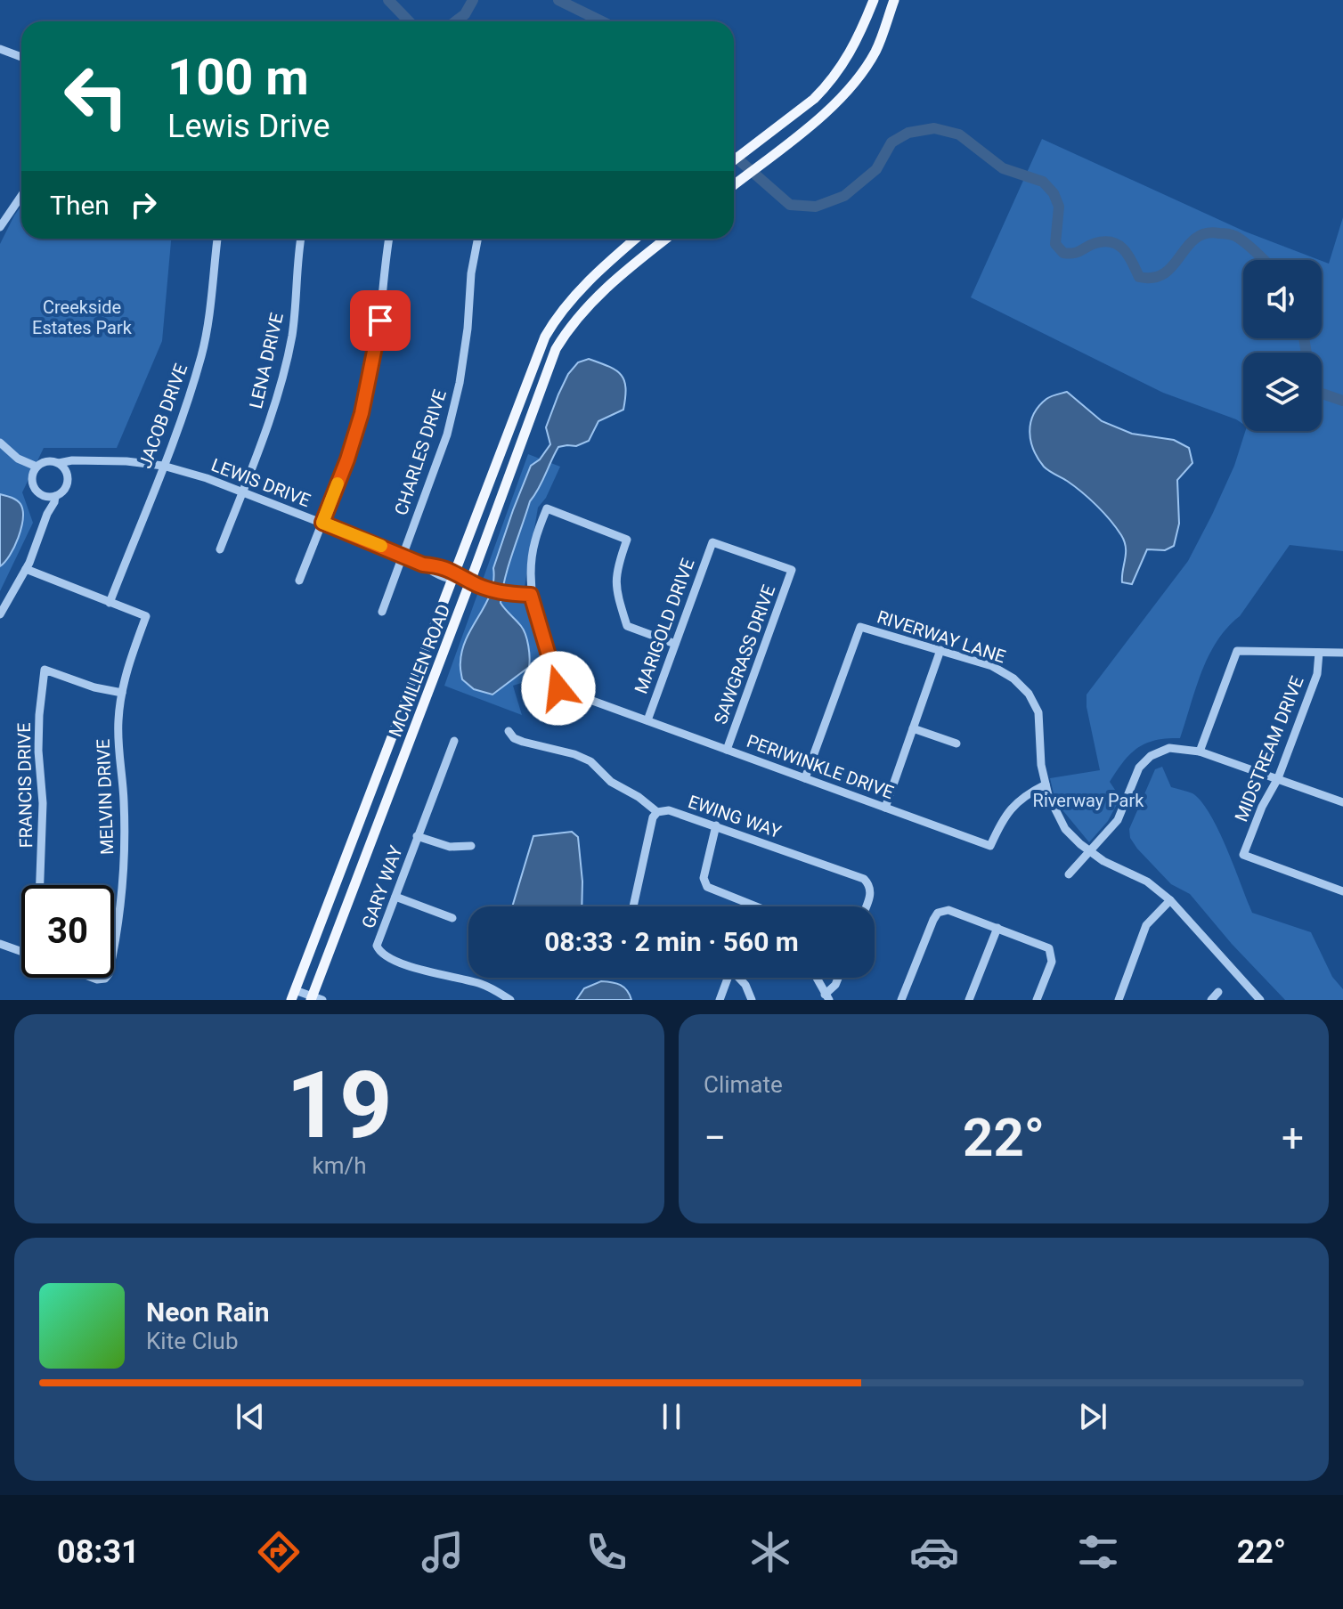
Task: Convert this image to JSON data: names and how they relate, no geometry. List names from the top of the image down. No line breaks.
{"streets":{"main road":["MCMILLEN ROAD"],"street":["LENA DRIVE","JACOB DRIVE","CHARLES DRIVE","LEWIS DRIVE","MARIGOLD DRIVE","RIVERWAY LANE","SAWGRASS DRIVE","MIDSTREAM DRIVE","PERIWINKLE DRIVE","FRANCIS DRIVE","MELVIN DRIVE","EWING WAY","GARY WAY"]},"crossings":[["LENA DRIVE","LEWIS DRIVE"],["JACOB DRIVE","LEWIS DRIVE"],["JACOB DRIVE","MELVIN DRIVE"],["CHARLES DRIVE","LEWIS DRIVE"],["LEWIS DRIVE","MCMILLEN ROAD"],["LEWIS DRIVE","PERIWINKLE DRIVE"],["MARIGOLD DRIVE","SAWGRASS DRIVE"],["MARIGOLD DRIVE","PERIWINKLE DRIVE"],["RIVERWAY LANE","PERIWINKLE DRIVE"],["SAWGRASS DRIVE","PERIWINKLE DRIVE"],["FRANCIS DRIVE","MELVIN DRIVE"]],"parks":["Creekside Estates Park","Riverway Park"],"page":{"turn":["100 m","Lewis Drive"],"then":"Then","limit":"30","trip":"08:33 · 2 min · 560 m","tile":[["19","km/h"],"Climate"],"heat":["−","22°","+"],"song":["Neon Rain","Kite Club"],"tabs":["08:31","22°"]}}
